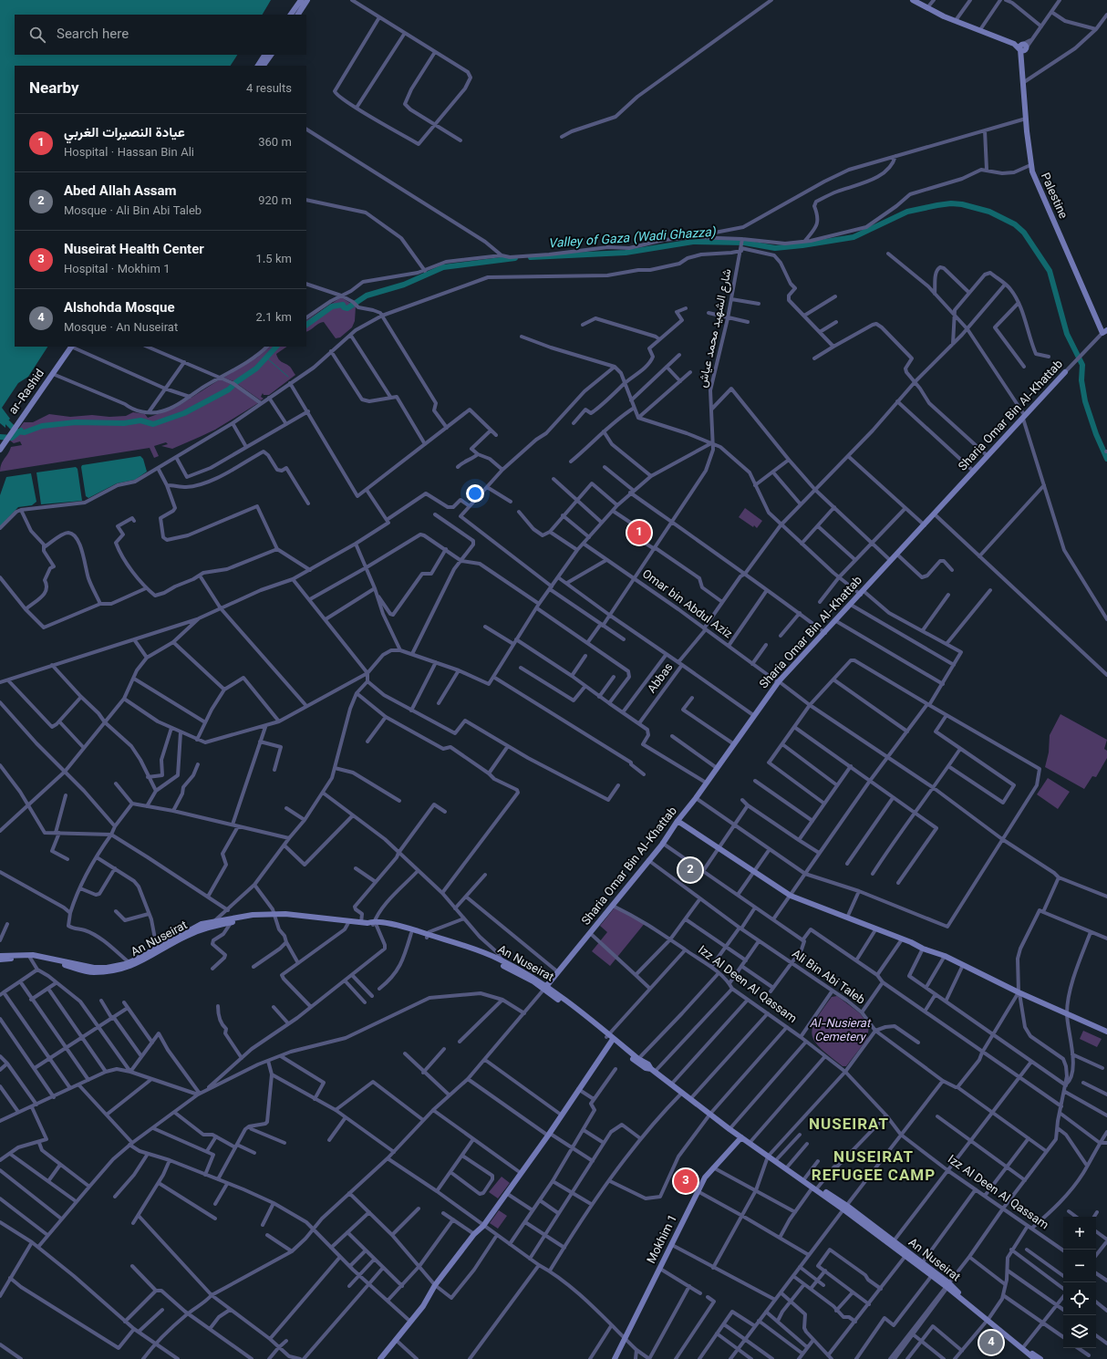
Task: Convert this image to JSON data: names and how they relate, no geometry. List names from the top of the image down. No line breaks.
{"streets":{"street":["Palestine","شارع الشهيد محمد عياش","ar-Rashid","Sharia Omar Bin Al-Khattab","Omar bin Abdul Aziz","Abbas","An Nuseirat","Ali Bin Abi Taleb","Izz Al Deen Al Qassam","Mokhim 1"]},"crossings":[["Palestine","Sharia Omar Bin Al-Khattab"],["شارع الشهيد محمد عياش","Omar bin Abdul Aziz"],["Sharia Omar Bin Al-Khattab","Omar bin Abdul Aziz"],["Sharia Omar Bin Al-Khattab","An Nuseirat"],["Sharia Omar Bin Al-Khattab","Ali Bin Abi Taleb"],["Sharia Omar Bin Al-Khattab","Izz Al Deen Al Qassam"],["Omar bin Abdul Aziz","Abbas"],["An Nuseirat","Mokhim 1"]],"districts":["NUSEIRAT","NUSEIRAT REFUGEE CAMP"],"water":["Valley of Gaza (Wadi Ghazza)"],"parks":["Al-Nusierat Cemetery"],"page":{"search":"Search here","heading":["Nearby","4 results"],"list":[{"mark":"1","name":"عيادة النصيرات الغربي","note":"Hospital · Hassan Bin Ali","value":"360 m"},{"mark":"2","name":"Abed Allah Assam","note":"Mosque · Ali Bin Abi Taleb","value":"920 m"},{"mark":"3","name":"Nuseirat Health Center","note":"Hospital · Mokhim 1","value":"1.5 km"},{"mark":"4","name":"Alshohda Mosque","note":"Mosque · An Nuseirat","value":"2.1 km"}],"pins":["1","2","3","4"],"map_buttons":["+","−"]}}
